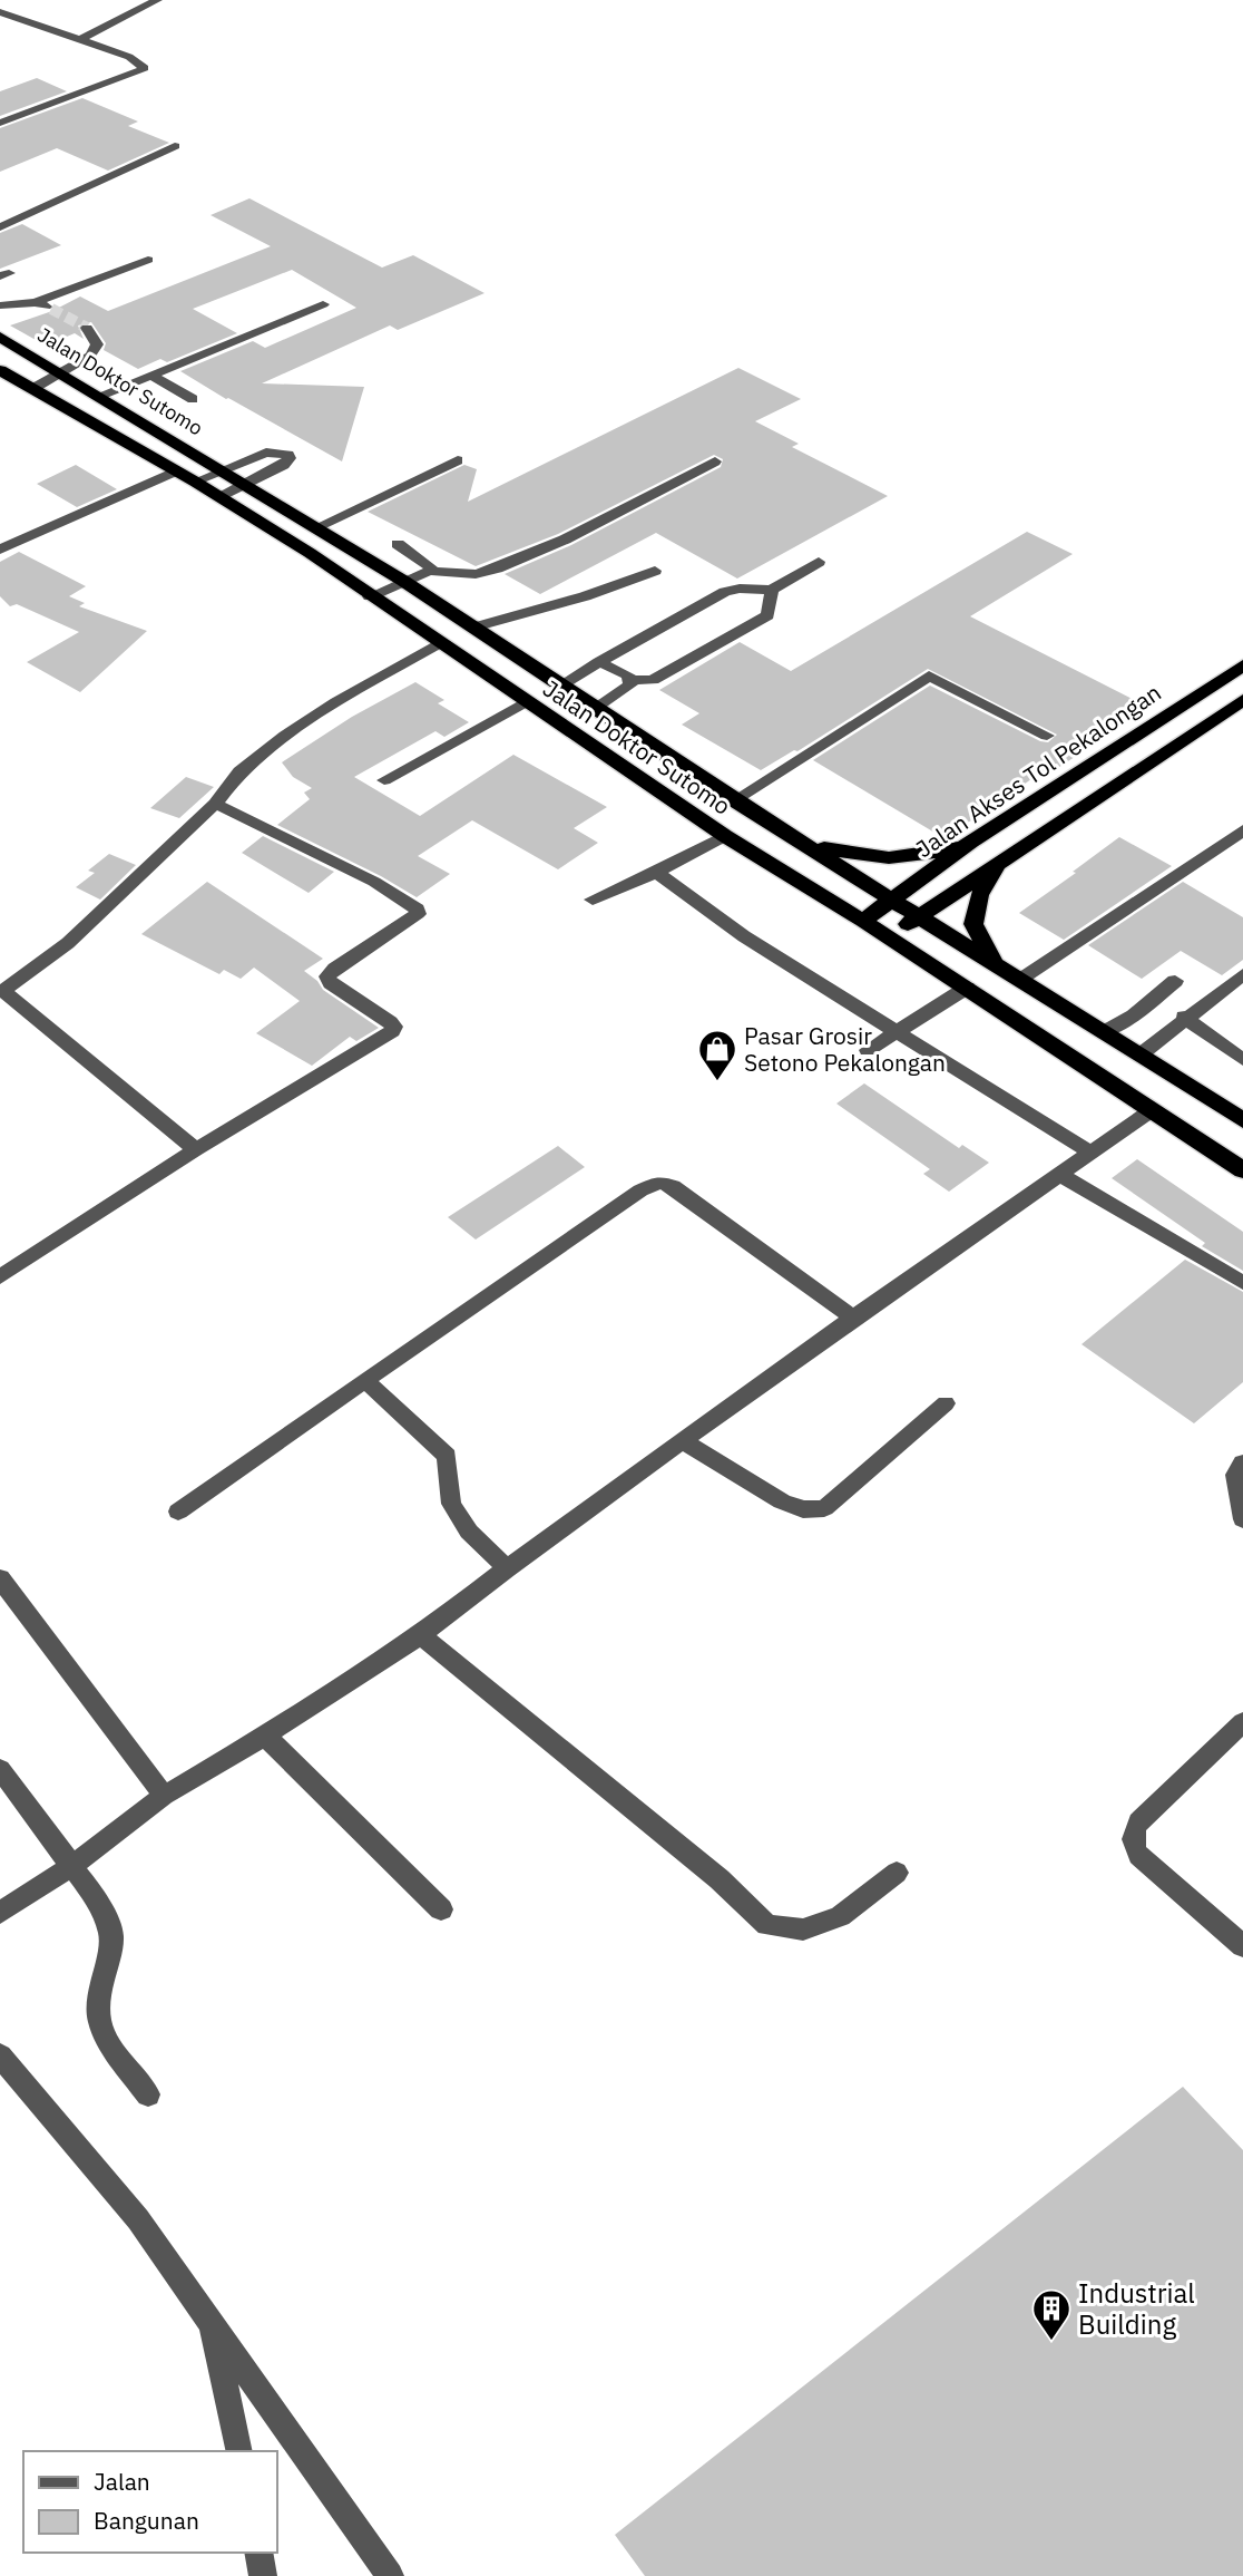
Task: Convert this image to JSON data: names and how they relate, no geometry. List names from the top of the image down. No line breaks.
{"streets":{"highway":["Jalan Doktor Sutomo","Jalan Akses Tol Pekalongan"]},"crossings":[["Jalan Doktor Sutomo","Jalan Akses Tol Pekalongan"]],"places":{"shop":["Pasar Grosir Setono Pekalongan"],"building":["Industrial Building"]},"legend":["Jalan","Bangunan"]}
